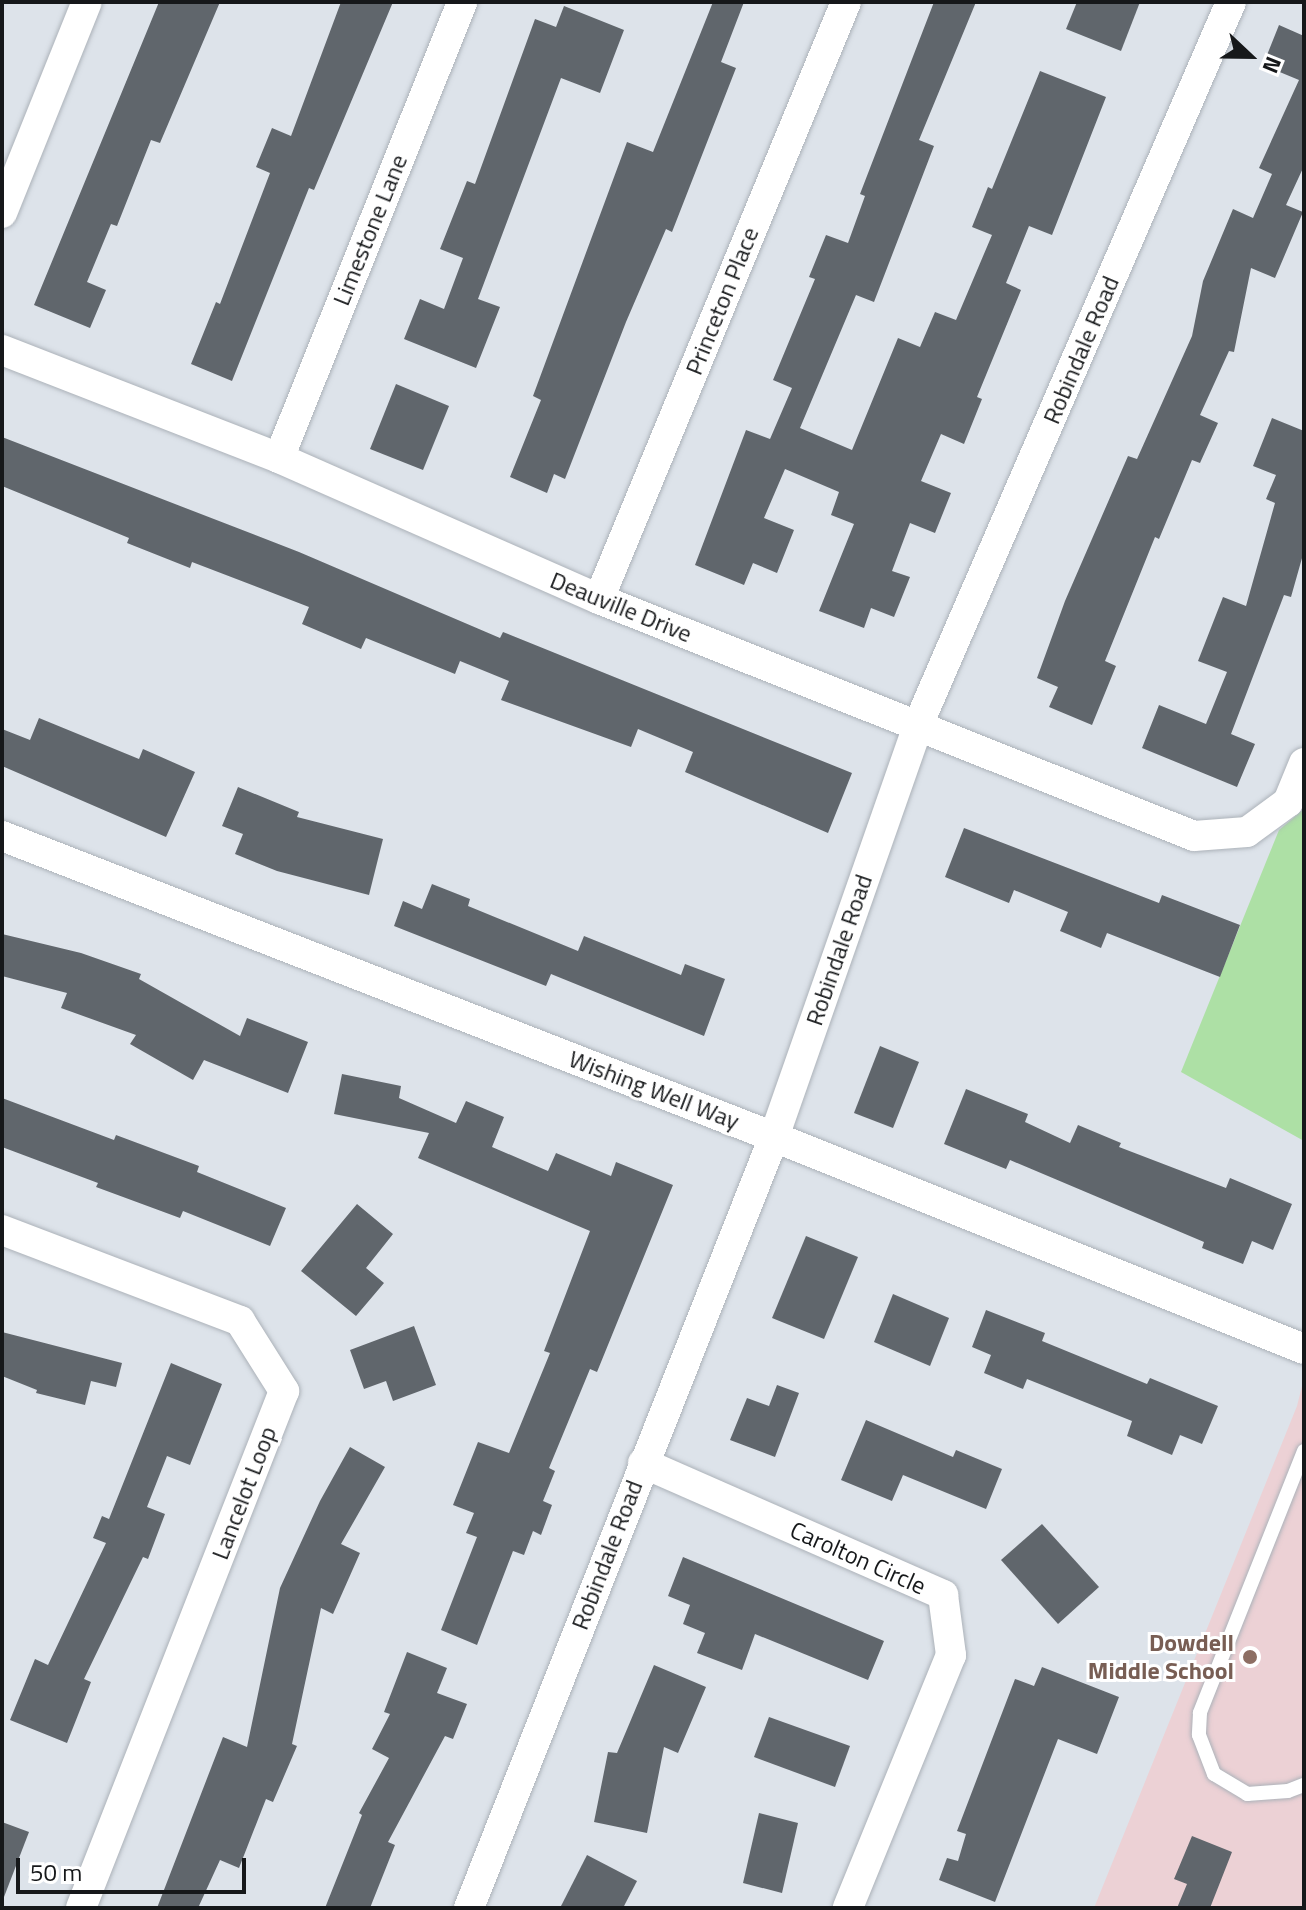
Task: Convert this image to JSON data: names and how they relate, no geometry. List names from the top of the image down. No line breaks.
{"streets":{"street":["Limestone Lane","Princeton Place","Robindale Road","Deauville Drive","Wishing Well Way","Lancelot Loop","Carolton Circle"]},"crossings":[["Limestone Lane","Deauville Drive"],["Princeton Place","Deauville Drive"],["Robindale Road","Deauville Drive"],["Robindale Road","Wishing Well Way"],["Robindale Road","Carolton Circle"]],"places":["Dowdell Middle School"],"scale_bar":"50 m","north":"right"}
